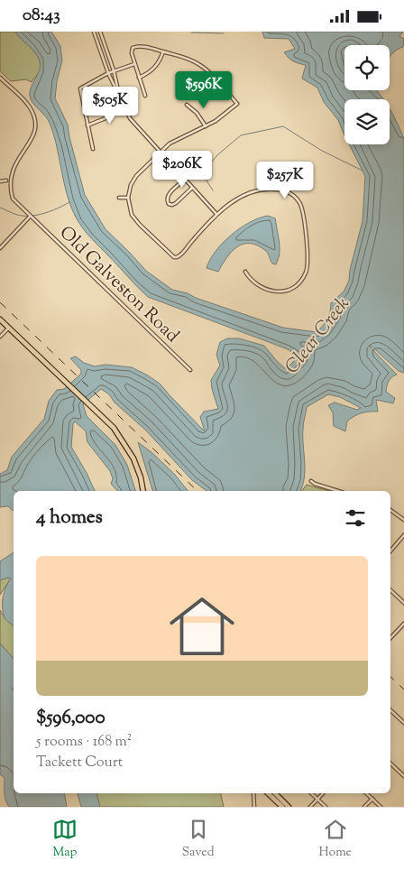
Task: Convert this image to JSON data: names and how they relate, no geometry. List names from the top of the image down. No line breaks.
{"streets":{"street":["Old Galveston Road"]},"water":["Clear Creek"],"page":{"status":"08:43","price":["$596K","$505K","$206K","$257K"],"heading":"4 homes","list":[{"name":"$596,000","note":"5 rooms · 168 m² · Tackett Court"}],"tabs":["Map","Saved","Home"]}}
